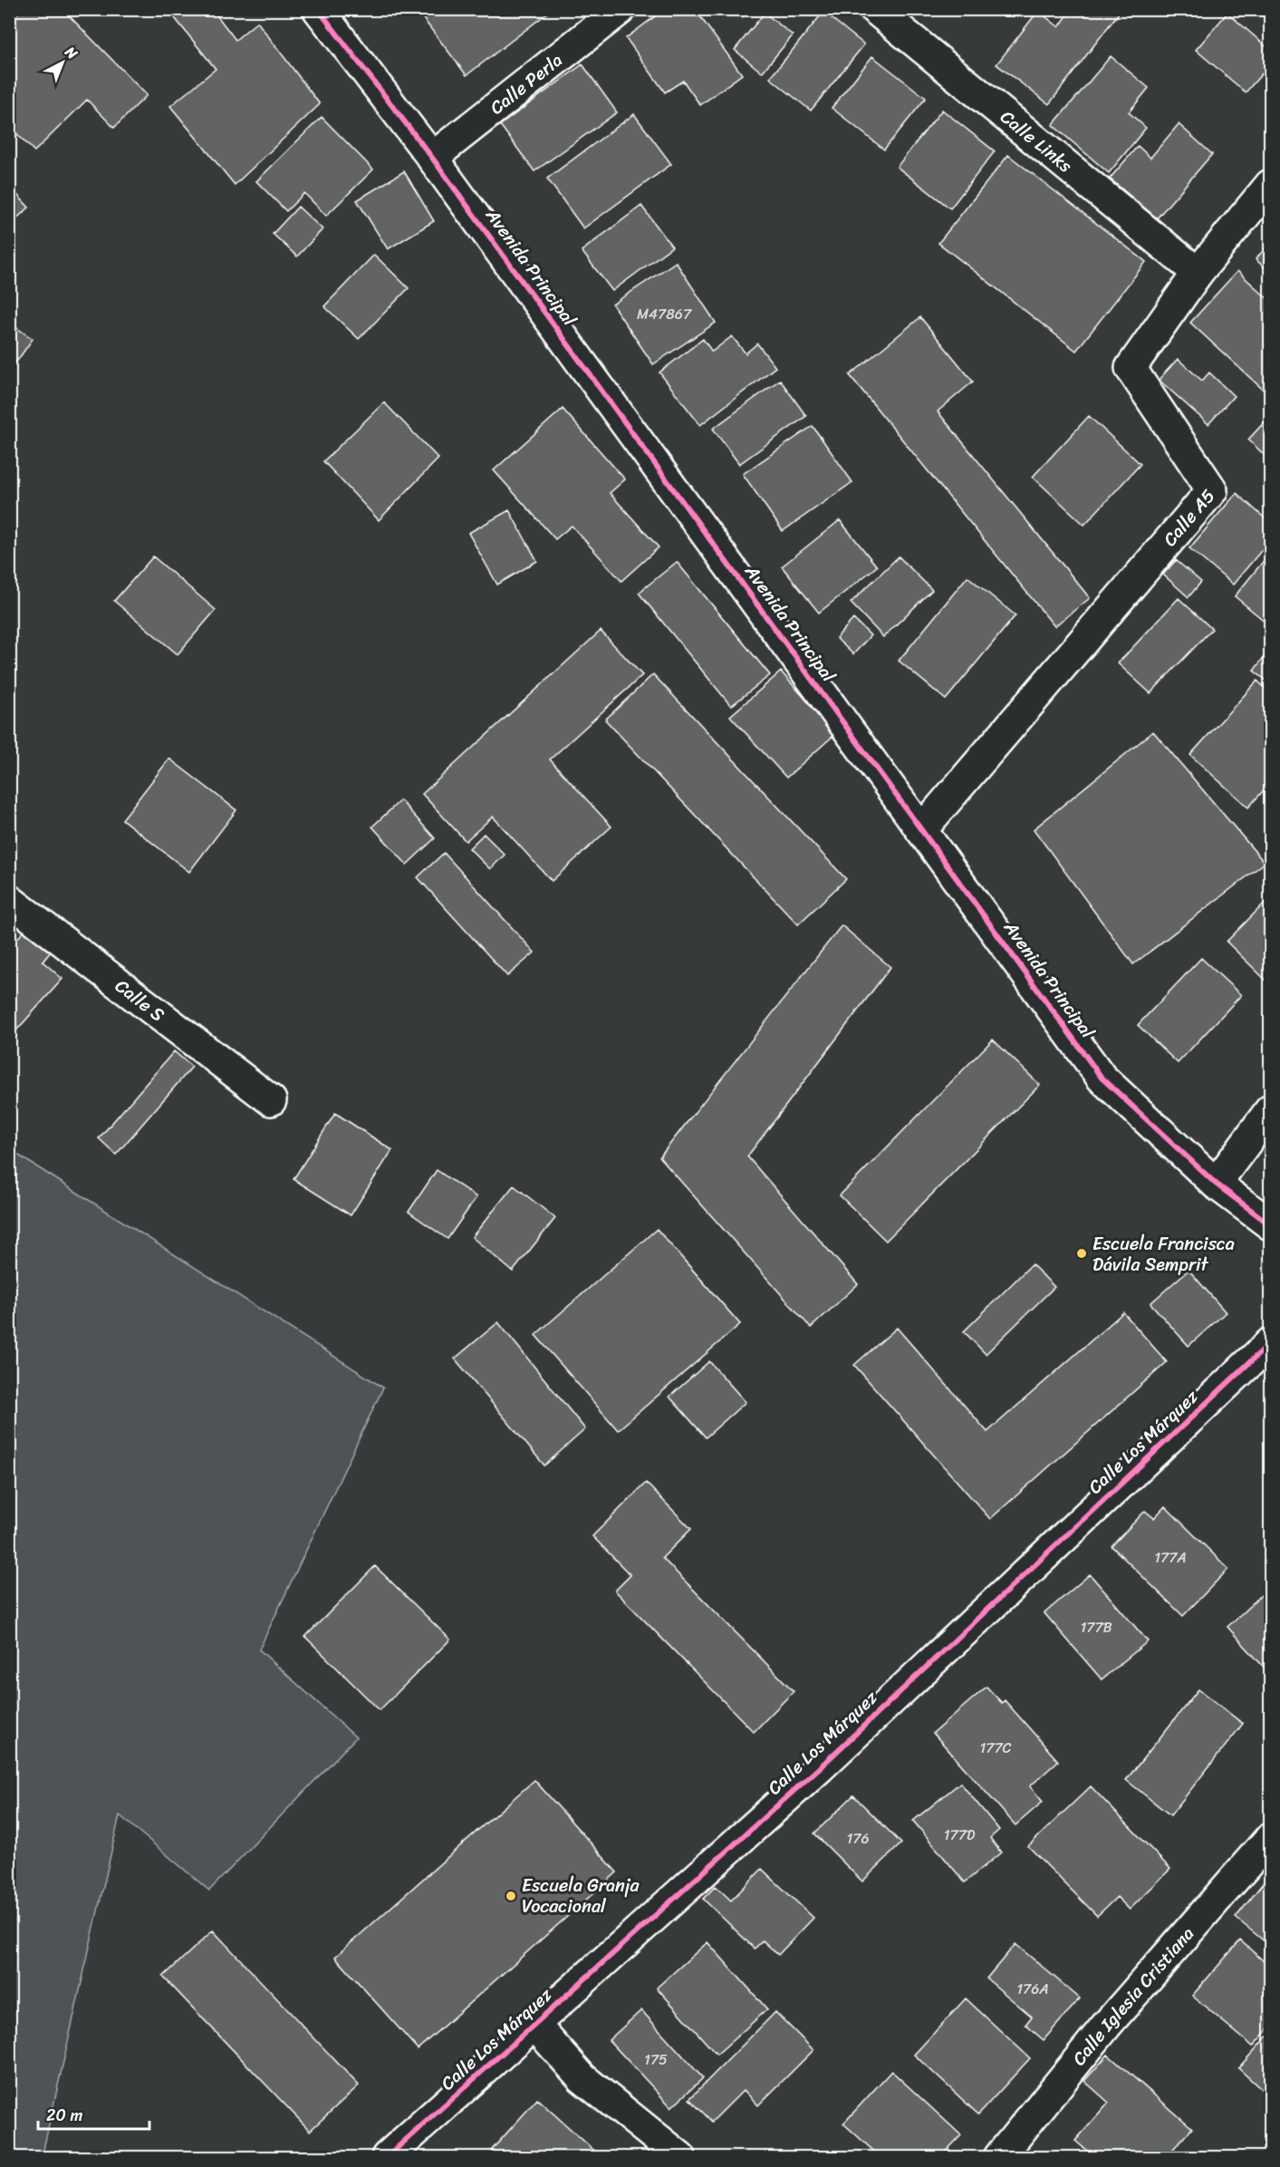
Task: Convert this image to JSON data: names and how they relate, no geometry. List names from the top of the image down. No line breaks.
{"streets":{"street":["Calle Perla","Calle Links","Avenida Principal","Calle A5","Calle S","Calle Los Márquez","Calle Iglesia Cristiana"]},"crossings":[["Calle Perla","Avenida Principal"],["Calle Links","Calle A5"],["Avenida Principal","Calle A5"]],"places":["Escuela Francisca Dávila Semprit","Escuela Granja Vocacional"],"house_numbers":["M47867","177A","177B","177C","177D","176","176A","175"],"scale_bar":"20 m","north":"top right"}
